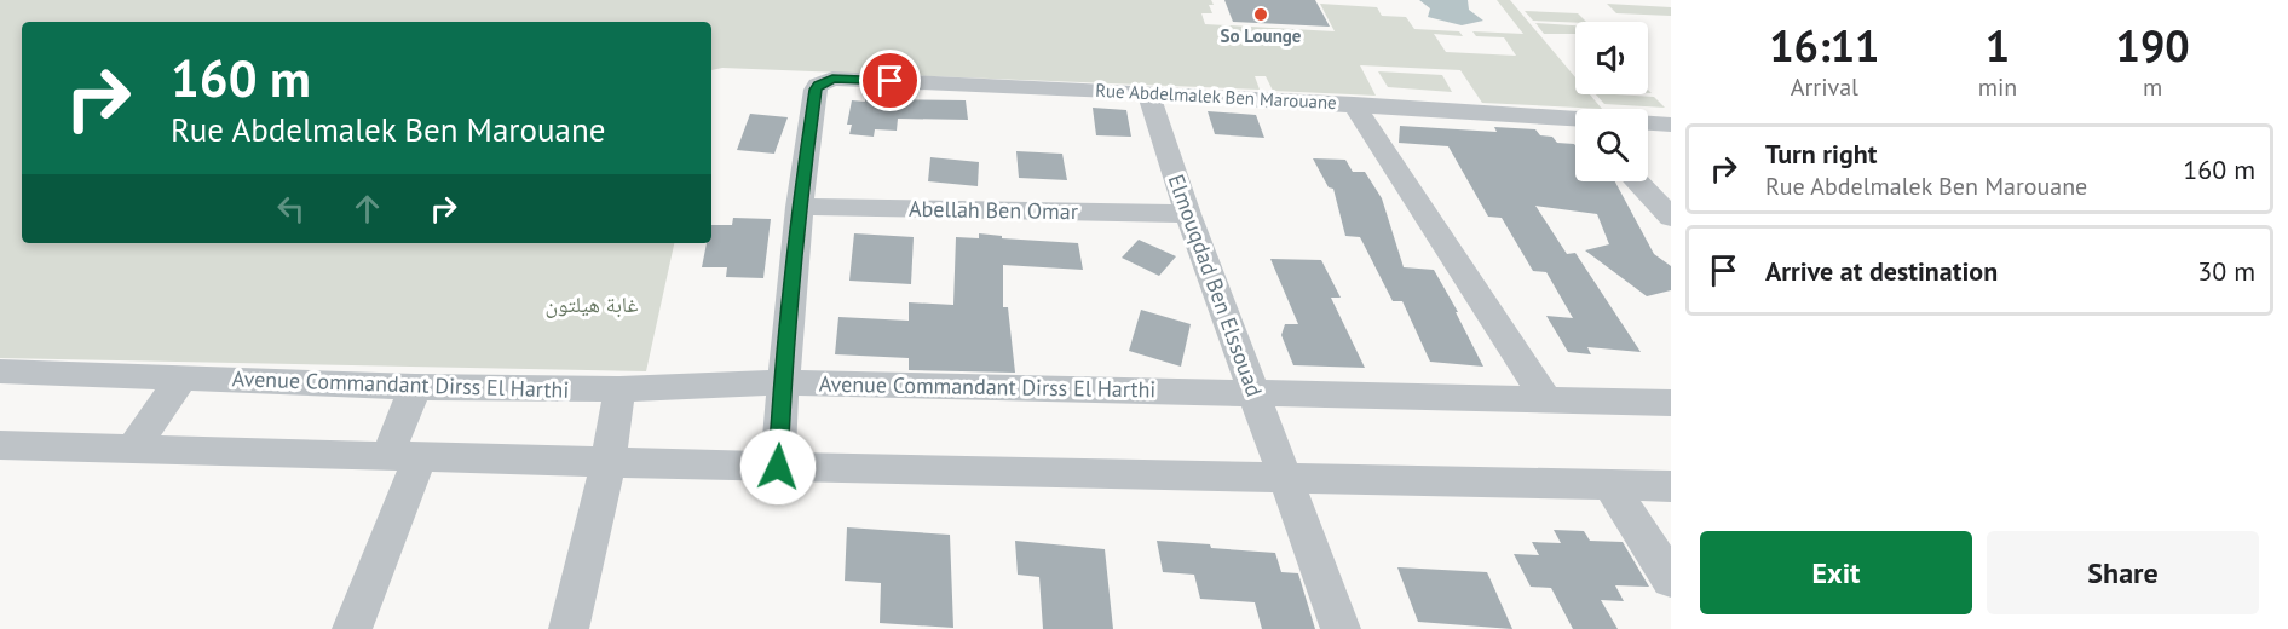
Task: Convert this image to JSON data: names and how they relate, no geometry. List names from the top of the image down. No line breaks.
{"streets":{"street":["Rue Abdelmalek Ben Marouane","Abellah Ben Omar","Elmouqdad Ben Elssouad","Avenue Commandant Dirss El Harthi"]},"crossings":[["Rue Abdelmalek Ben Marouane","Abellah Ben Omar"],["Rue Abdelmalek Ben Marouane","Elmouqdad Ben Elssouad"],["Abellah Ben Omar","Elmouqdad Ben Elssouad"],["Elmouqdad Ben Elssouad","Avenue Commandant Dirss El Harthi"]],"parks":["غابة هيلتون"],"places":["So Lounge"],"page":{"eta":["16:11","Arrival","1","min","190","m"],"turn":["160 m","Rue Abdelmalek Ben Marouane"],"list":[{"name":"Turn right","note":"Rue Abdelmalek Ben Marouane","value":"160 m"},{"name":"Arrive at destination","value":"30 m"}],"buttons":["Exit","Share"]}}
